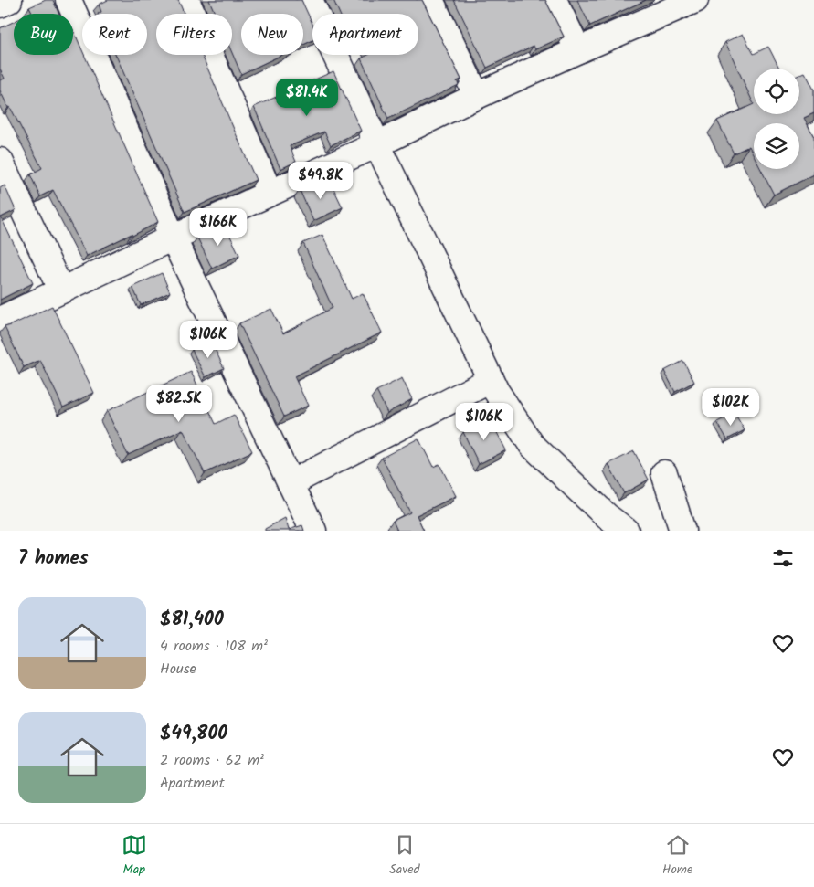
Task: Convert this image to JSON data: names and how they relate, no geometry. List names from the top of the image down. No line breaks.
{"page":{"chip":["Buy","Rent","Filters","New","Apartment"],"price":["$81.4K","$49.8K","$166K","$106K","$82.5K","$102K","$106K"],"heading":"7 homes","list":[{"name":"$81,400","note":"4 rooms · 108 m² · House"},{"name":"$49,800","note":"2 rooms · 62 m² · Apartment"}],"tabs":["Map","Saved","Home"]}}
